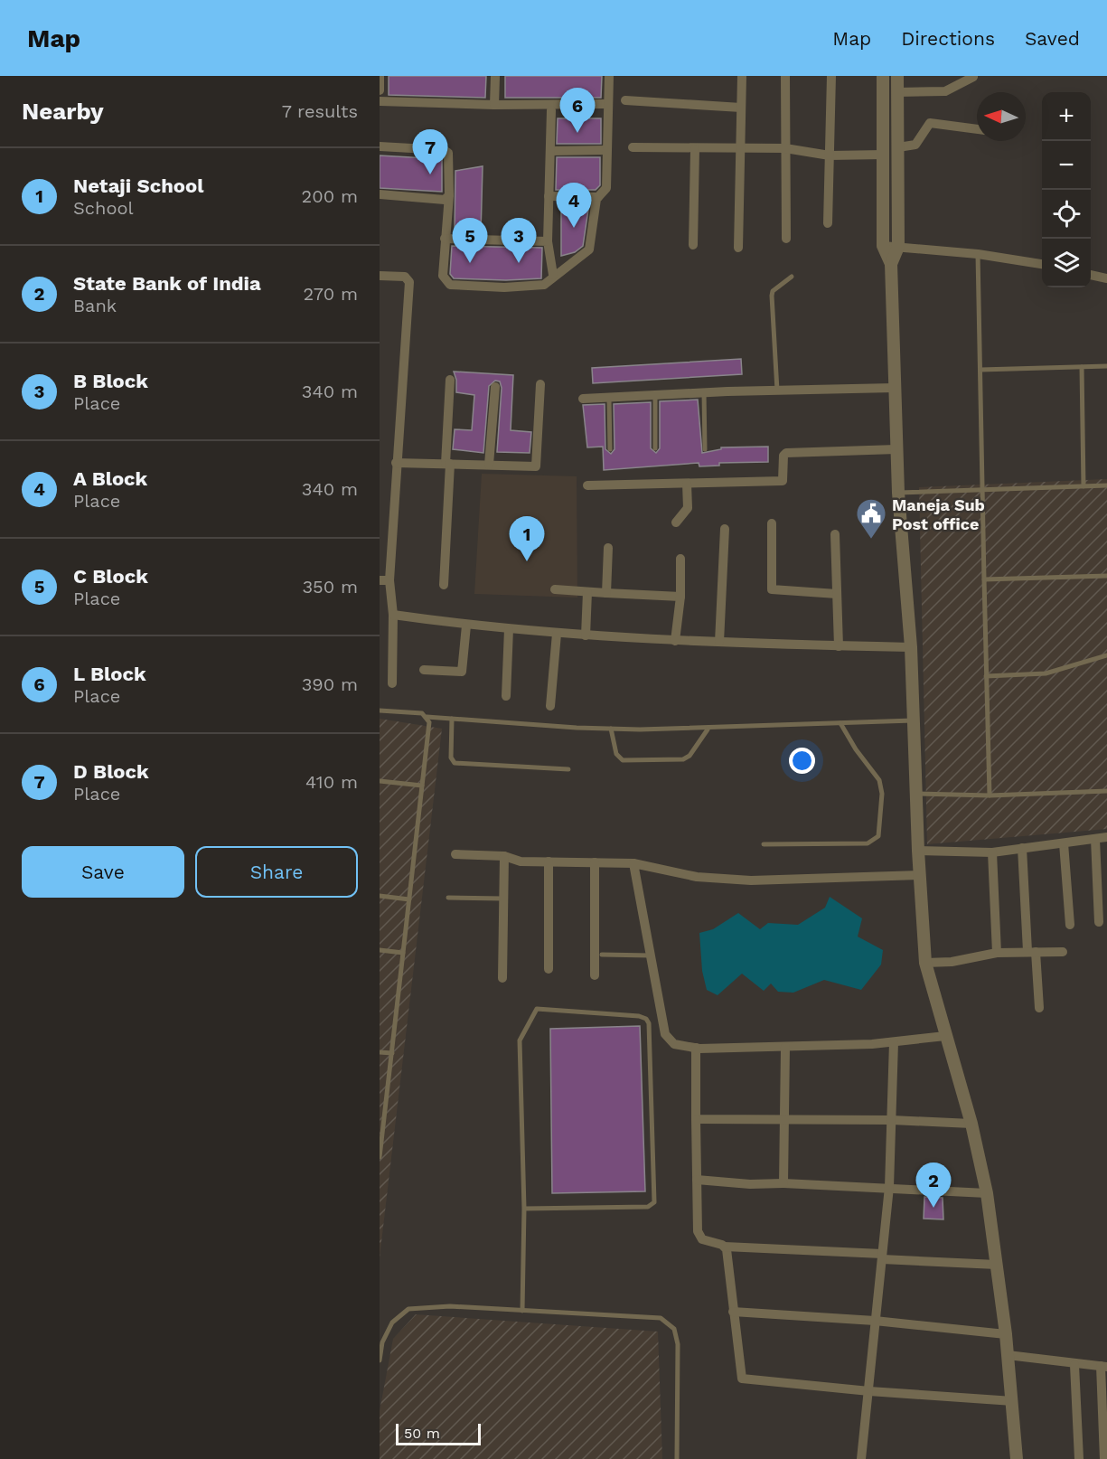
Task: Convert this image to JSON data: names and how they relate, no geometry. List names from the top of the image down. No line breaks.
{"places":{"public building":["Maneja Sub Post office"]},"scale_bar":"50 m","north":"left","page":{"header":"Map","nav":["Map","Directions","Saved"],"heading":["Nearby","7 results"],"pins":["6","7","4","3","5","1","2"],"map_buttons":["+","−"],"list":[{"mark":"1","name":"Netaji School","note":"School","value":"200 m"},{"mark":"2","name":"State Bank of India","note":"Bank","value":"270 m"},{"mark":"3","name":"B Block","note":"Place","value":"340 m"},{"mark":"4","name":"A Block","note":"Place","value":"340 m"},{"mark":"5","name":"C Block","note":"Place","value":"350 m"},{"mark":"6","name":"L Block","note":"Place","value":"390 m"},{"mark":"7","name":"D Block","note":"Place","value":"410 m"}],"buttons":["Save","Share"],"scale":"50 m"}}
